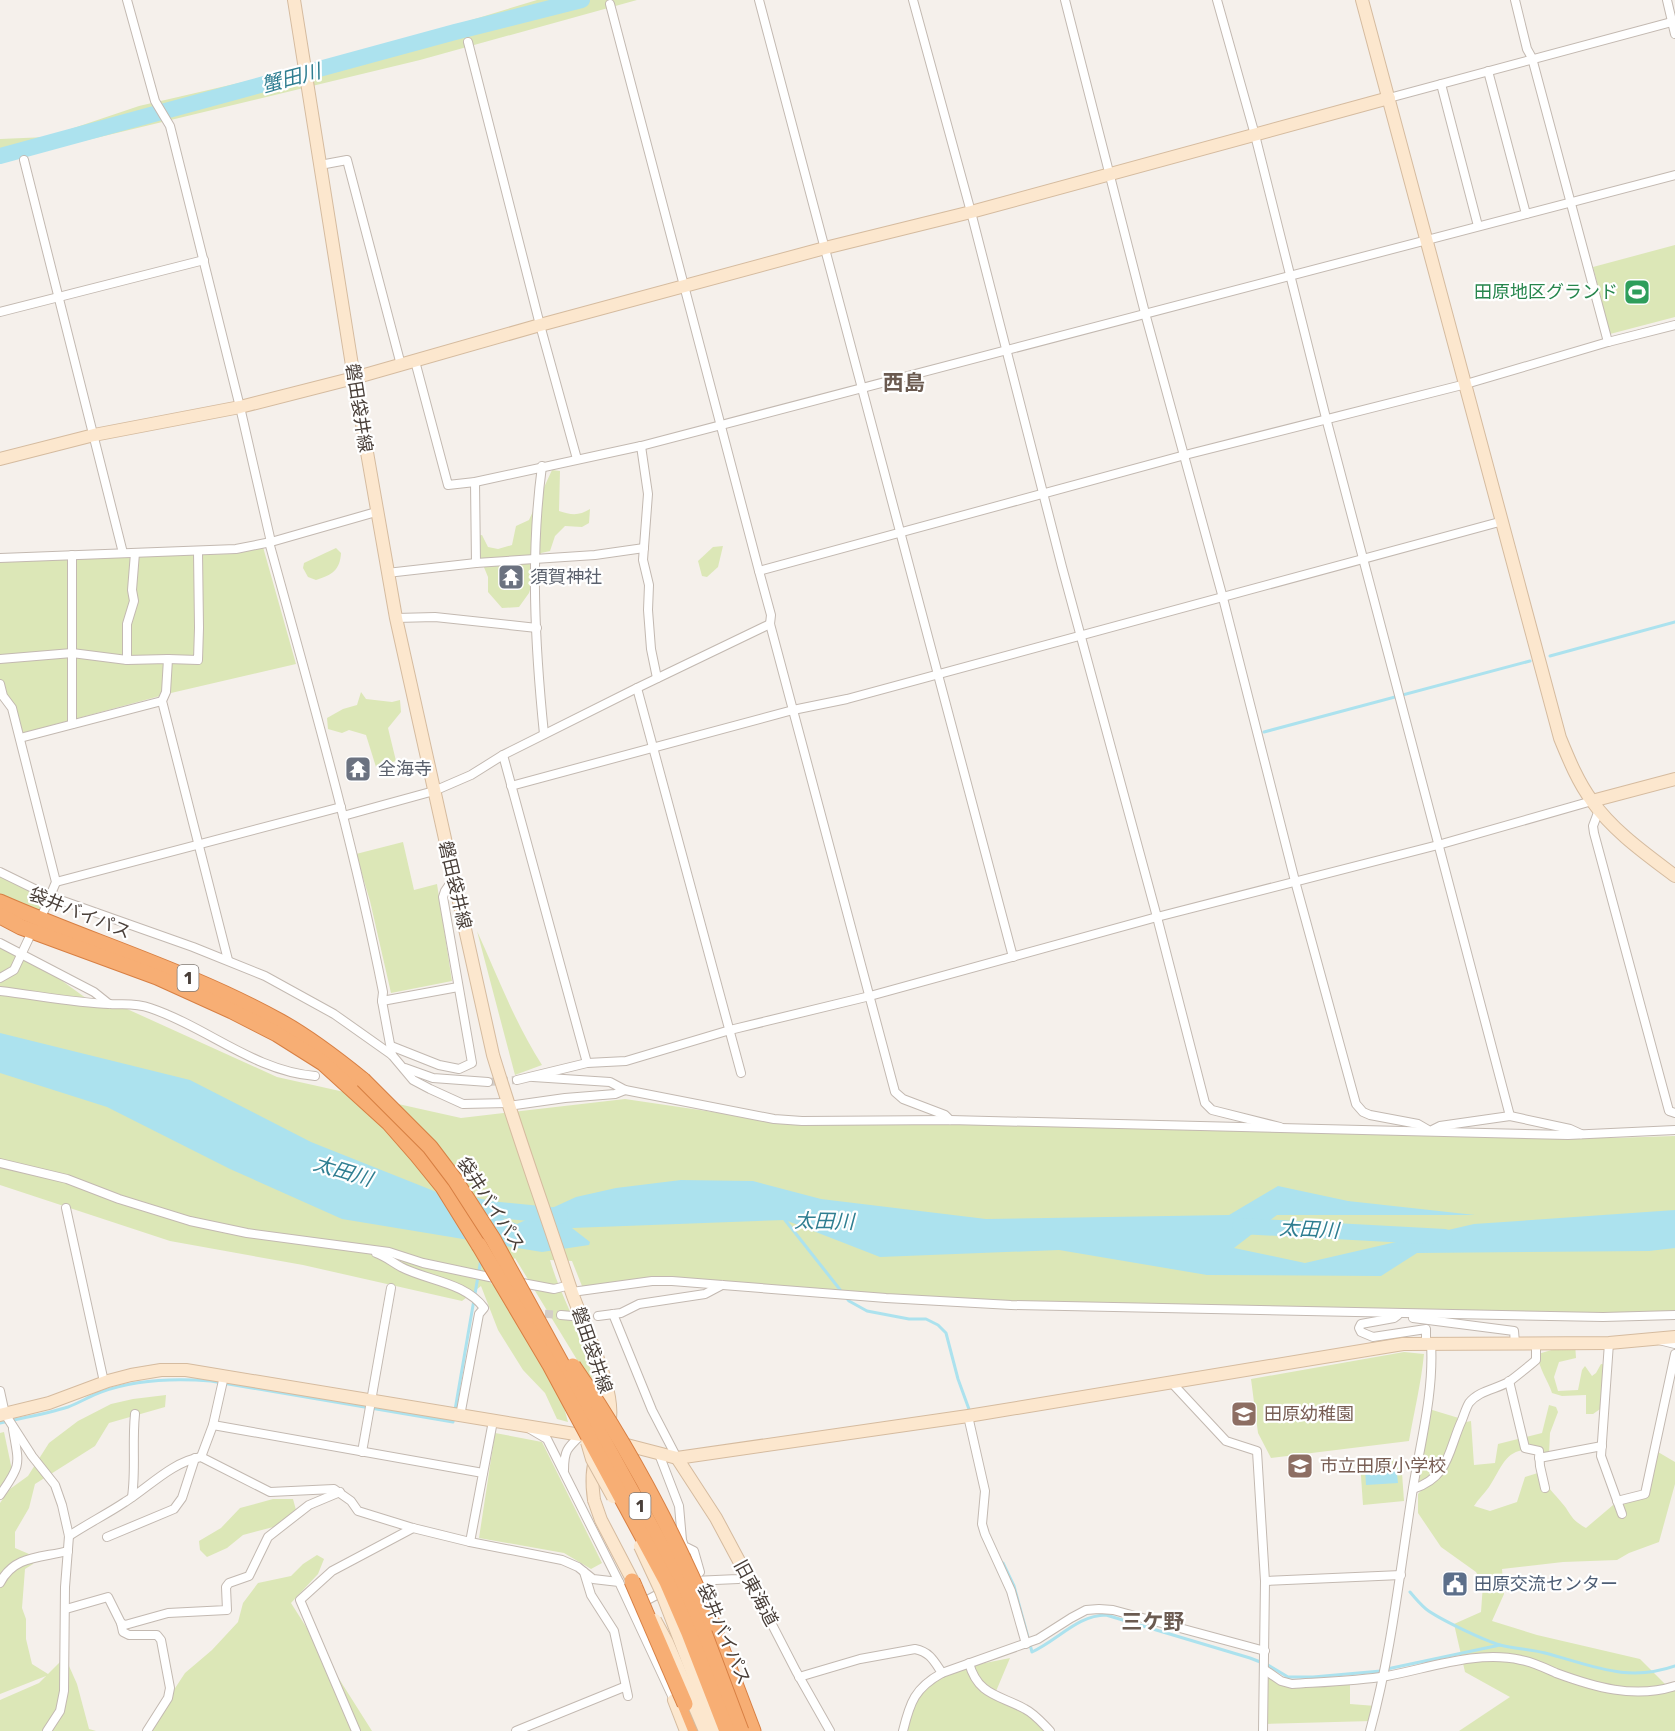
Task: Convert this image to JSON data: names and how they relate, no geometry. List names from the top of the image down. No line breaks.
{"streets":{"highway":["袋井バイパス","1"],"street":["磐田袋井線","旧東海道"]},"crossings":[["袋井バイパス","1"]],"districts":["西島","三ケ野"],"water":["蟹田川","太田川"],"places":{"sports":["田原地区グランド"],"temple":["須賀神社","全海寺"],"school or university":["田原幼稚園","市立田原小学校"],"public building":["田原交流センター"]}}
